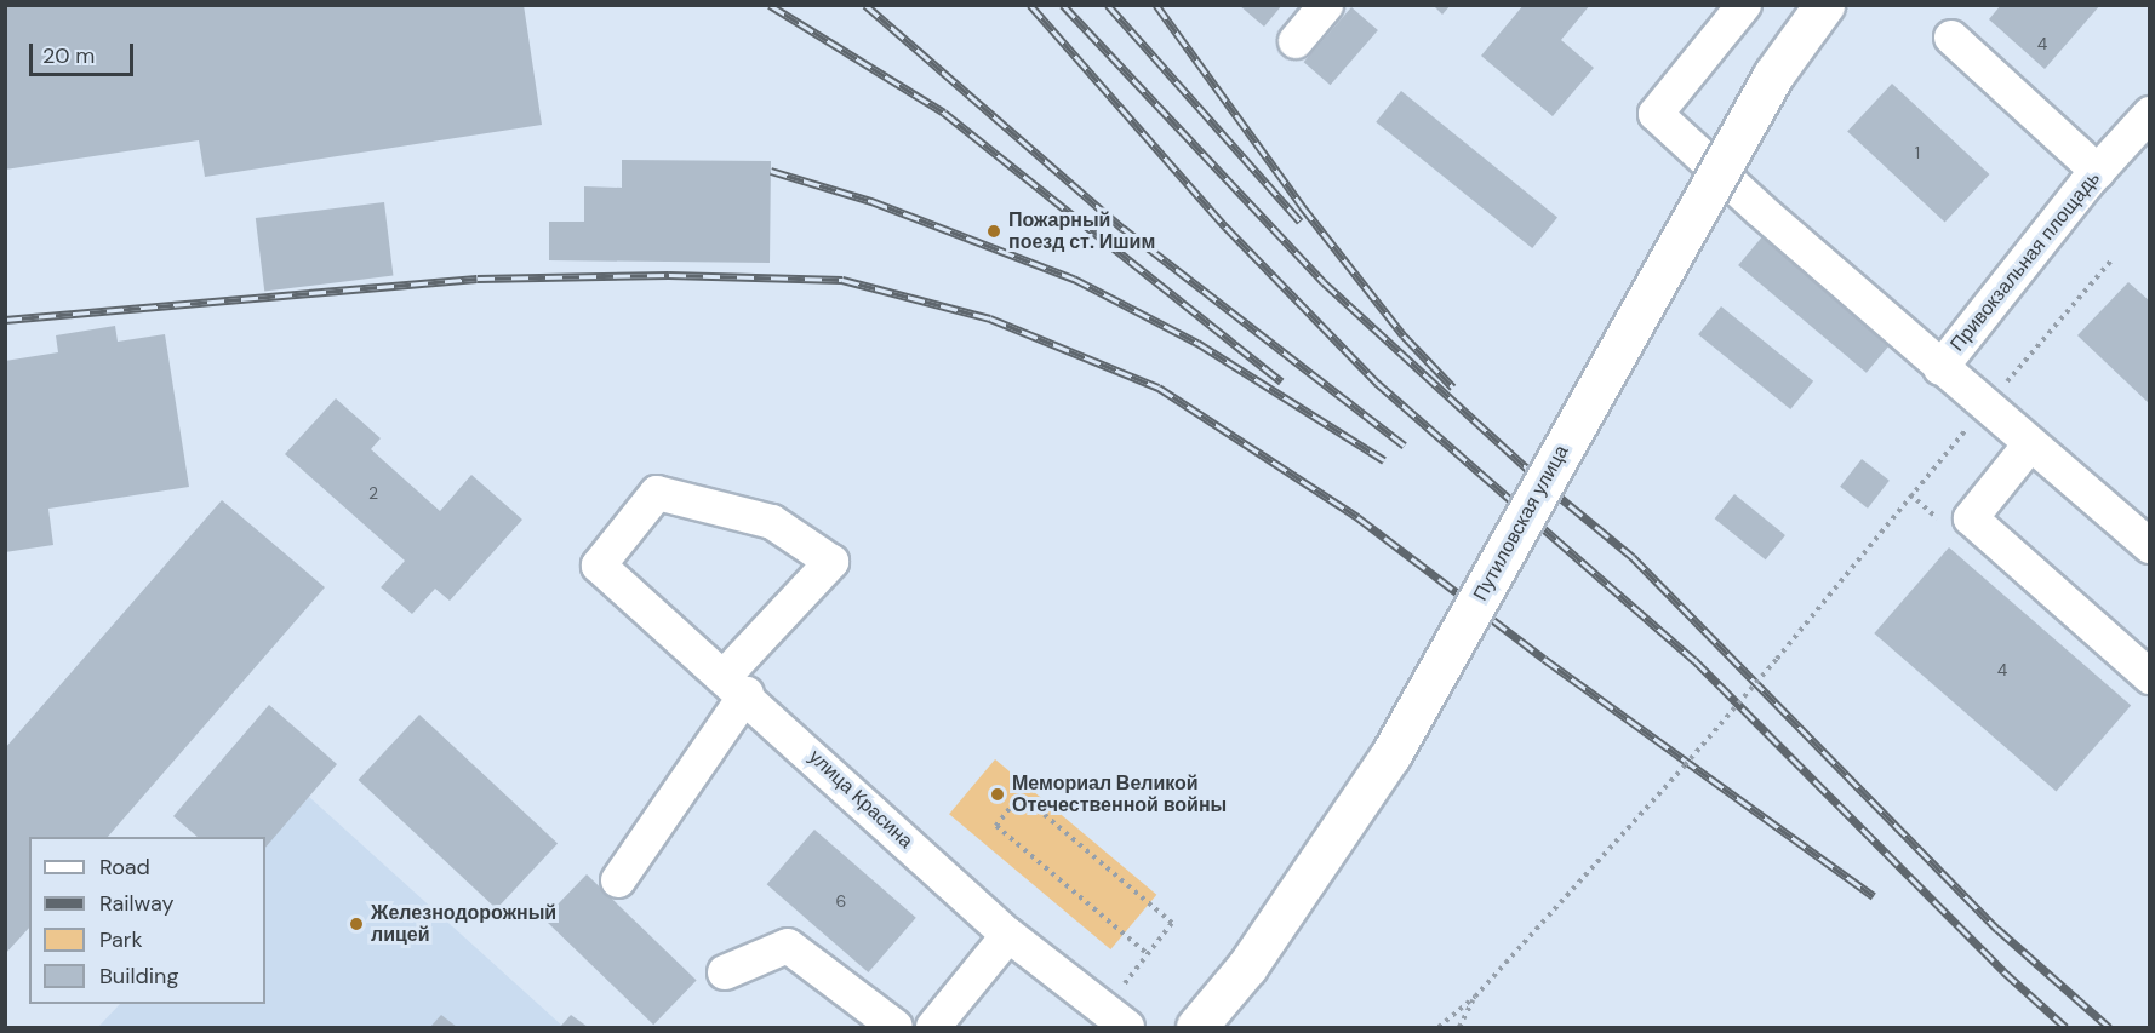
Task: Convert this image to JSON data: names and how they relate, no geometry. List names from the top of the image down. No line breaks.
{"streets":{"main road":["Путиловская улица"],"street":["Привокзальная площадь","улица Красина"]},"places":["Пожарный поезд ст. Ишим","Мемориал Великой Отечественной войны","Железнодорожный лицей"],"house_numbers":["4","1","2","4","6"],"legend":["Road","Railway","Park","Building"],"scale_bar":"20 m"}
